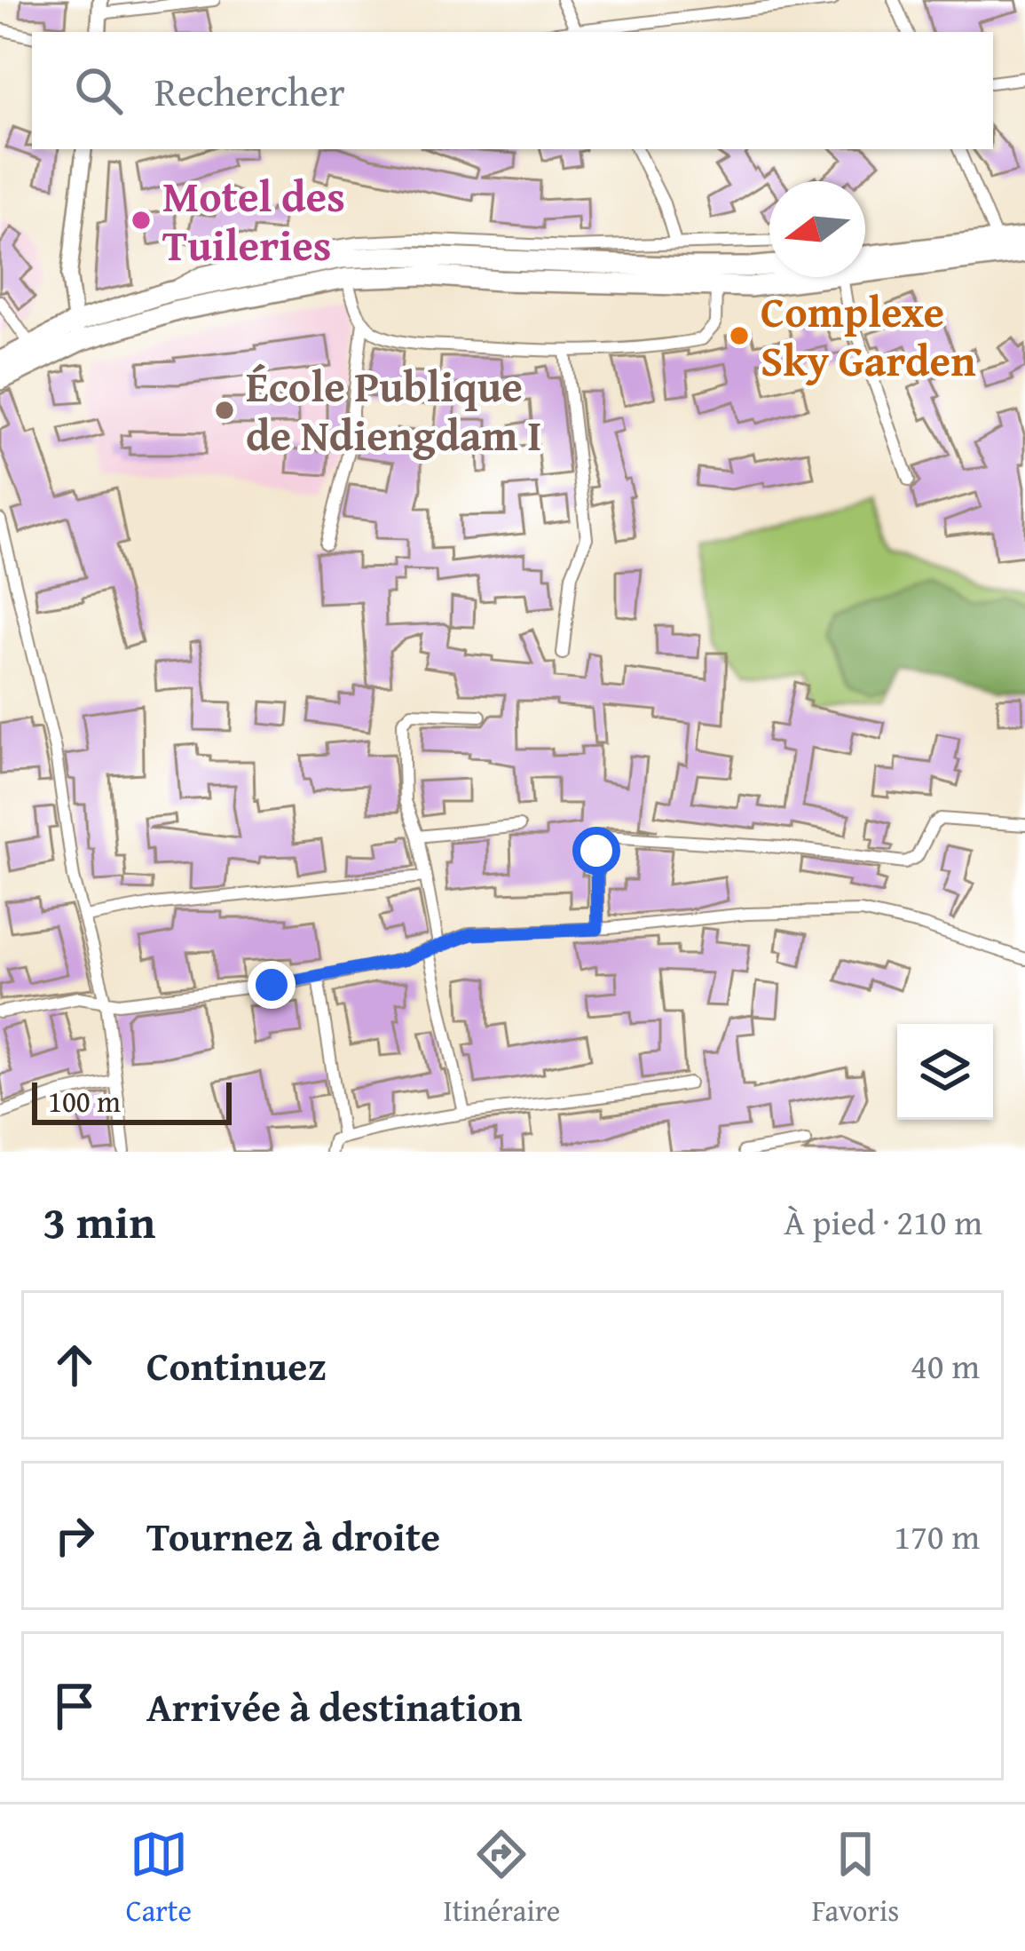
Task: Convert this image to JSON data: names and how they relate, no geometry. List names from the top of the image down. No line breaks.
{"places":["Motel des Tuileries","Complexe Sky Garden","École Publique de Ndiengdam I"],"scale_bar":"100 m","north":"left","page":{"search":"Rechercher","scale":"100 m","heading":["3 min","À pied · 210 m"],"list":[["Continuez","40 m"],["Tournez à droite","170 m"],"Arrivée à destination"],"nav":["Carte","Itinéraire","Favoris"]}}
